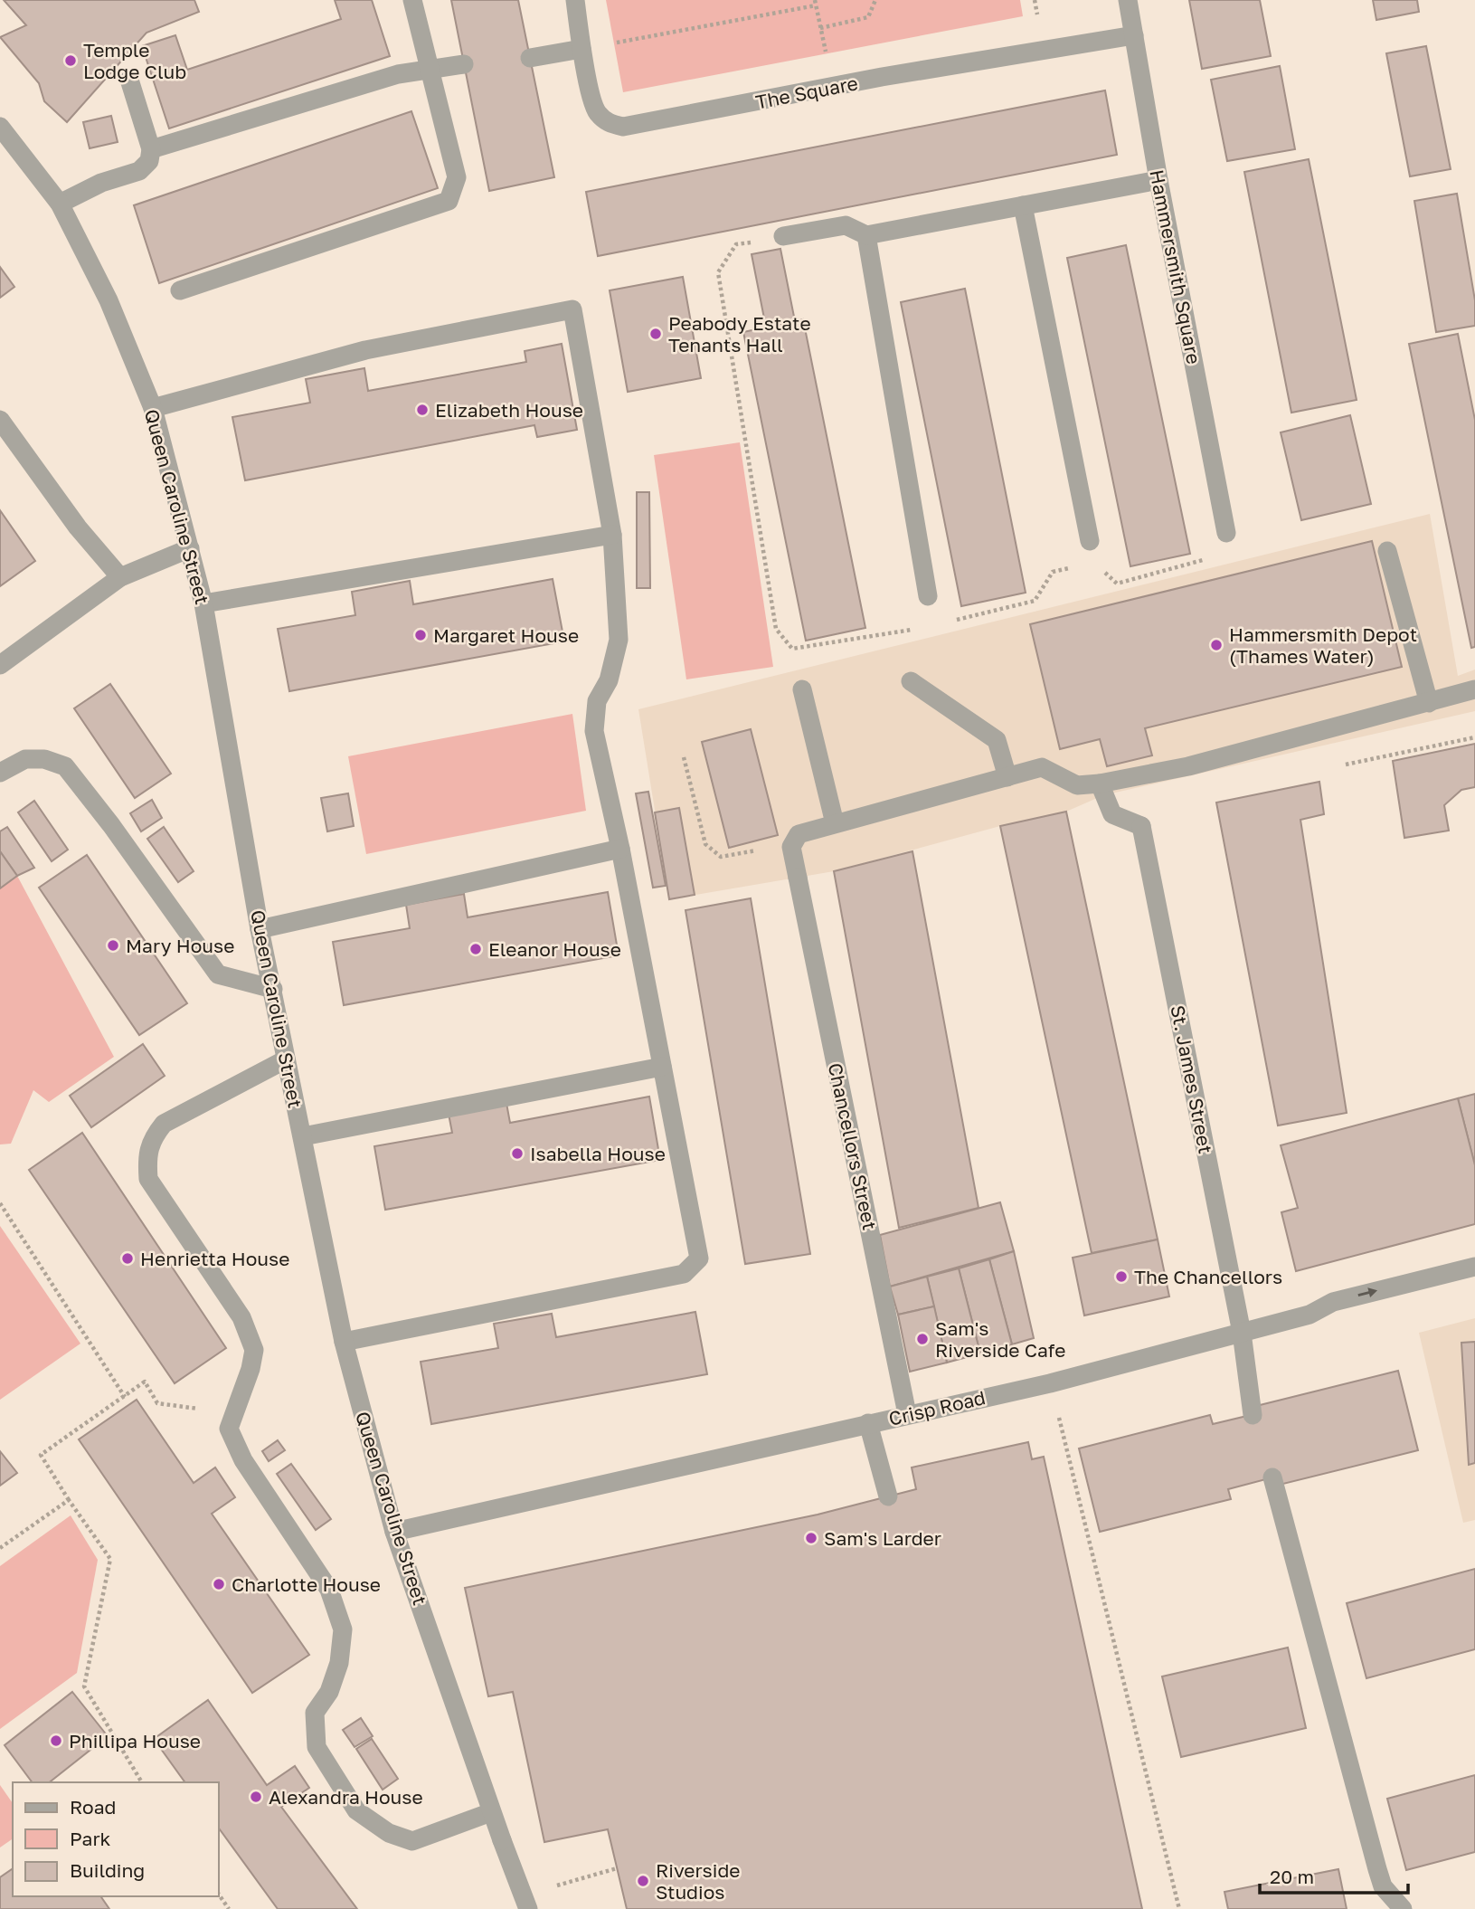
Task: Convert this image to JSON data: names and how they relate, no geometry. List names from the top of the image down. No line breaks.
{"streets":{"street":["The Square","Hammersmith Square","Queen Caroline Street","St. James Street","Chancellors Street","Crisp Road"]},"crossings":[["The Square","Hammersmith Square"],["Queen Caroline Street","Crisp Road"],["St. James Street","Crisp Road"],["Chancellors Street","Crisp Road"]],"places":["Temple Lodge Club","Peabody Estate Tenants Hall","Elizabeth House","Margaret House","Hammersmith Depot (Thames Water)","Mary House","Eleanor House","Isabella House","Henrietta House","The Chancellors","Sam's Riverside Cafe","Sam's Larder","Charlotte House","Phillipa House","Alexandra House","Riverside Studios"],"legend":["Road","Park","Building"],"scale_bar":"20 m"}
